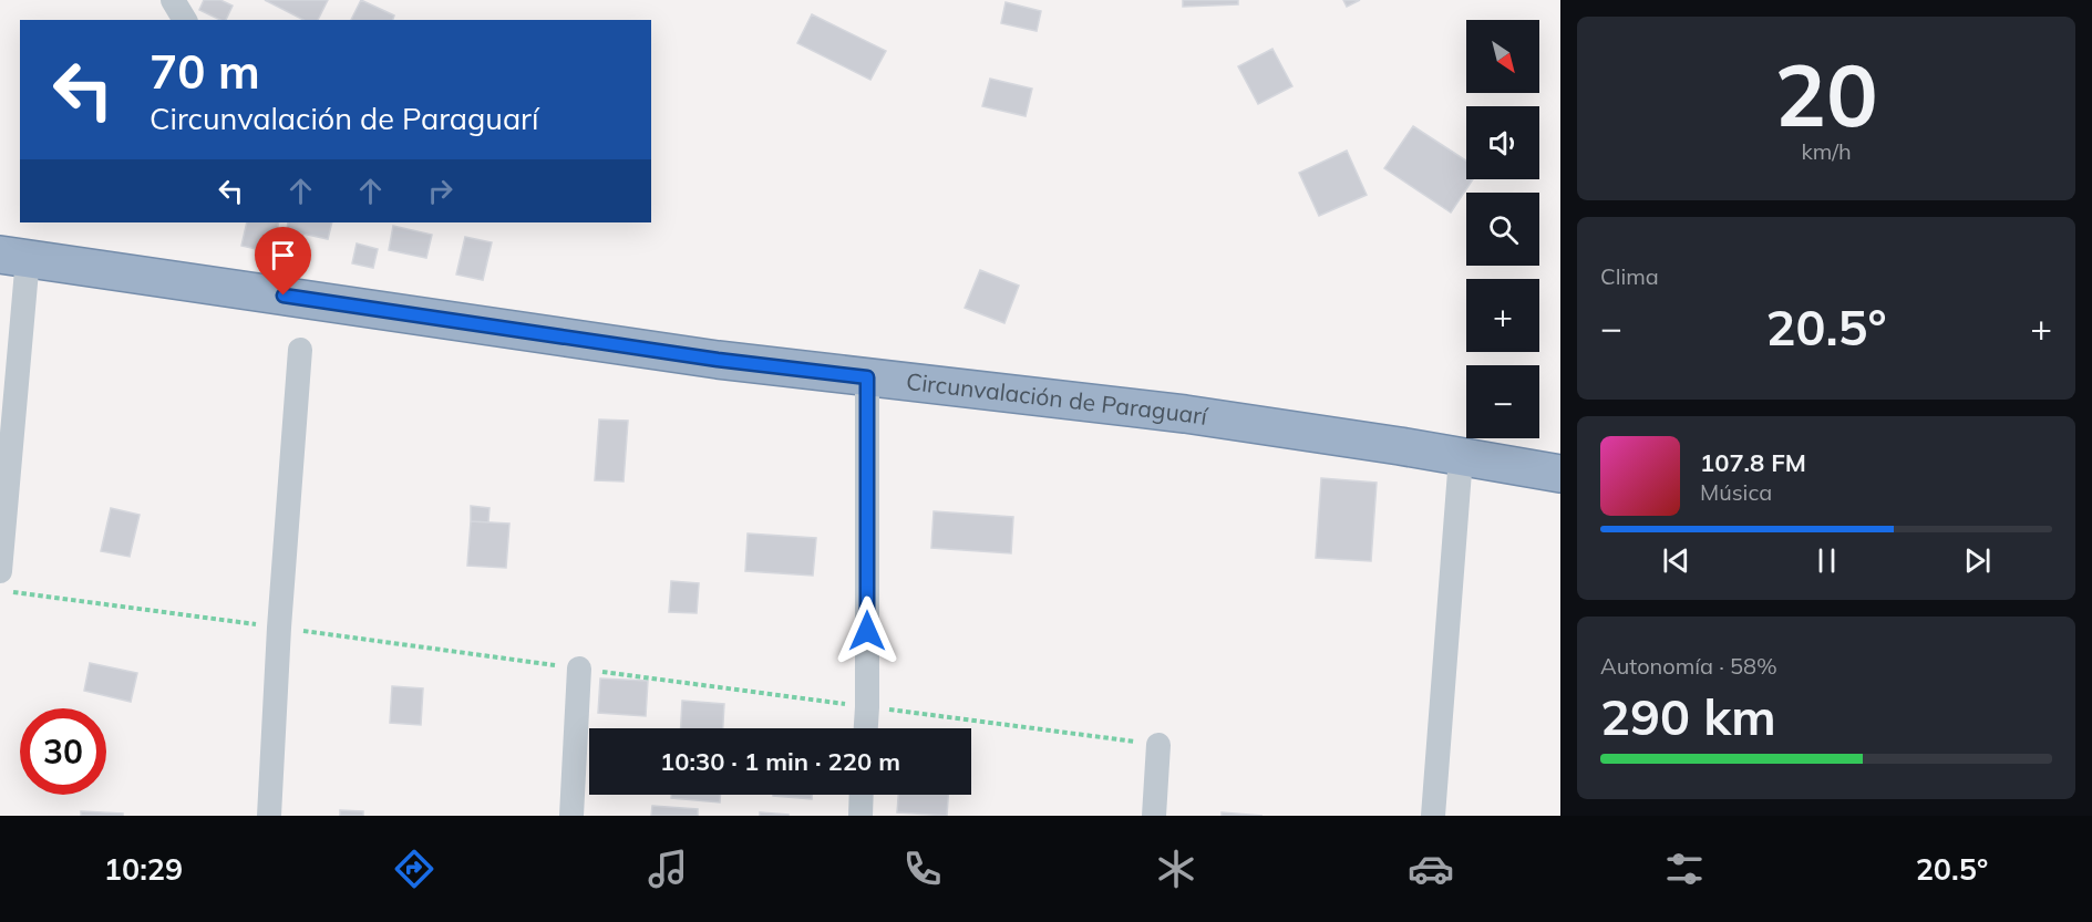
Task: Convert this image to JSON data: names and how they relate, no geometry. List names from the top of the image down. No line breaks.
{"streets":{"highway":["Circunvalación de Paraguarí"]},"north":"bottom right","page":{"tile":[["20","km/h"],"Clima",["Autonomía · 58%","290 km"]],"map_buttons":["+","−"],"turn":["70 m","Circunvalación de Paraguarí"],"heat":["−","20.5°","+"],"song":["107.8 FM","Música"],"limit":"30","trip":"10:30 · 1 min · 220 m","tabs":["10:29","20.5°"]}}
